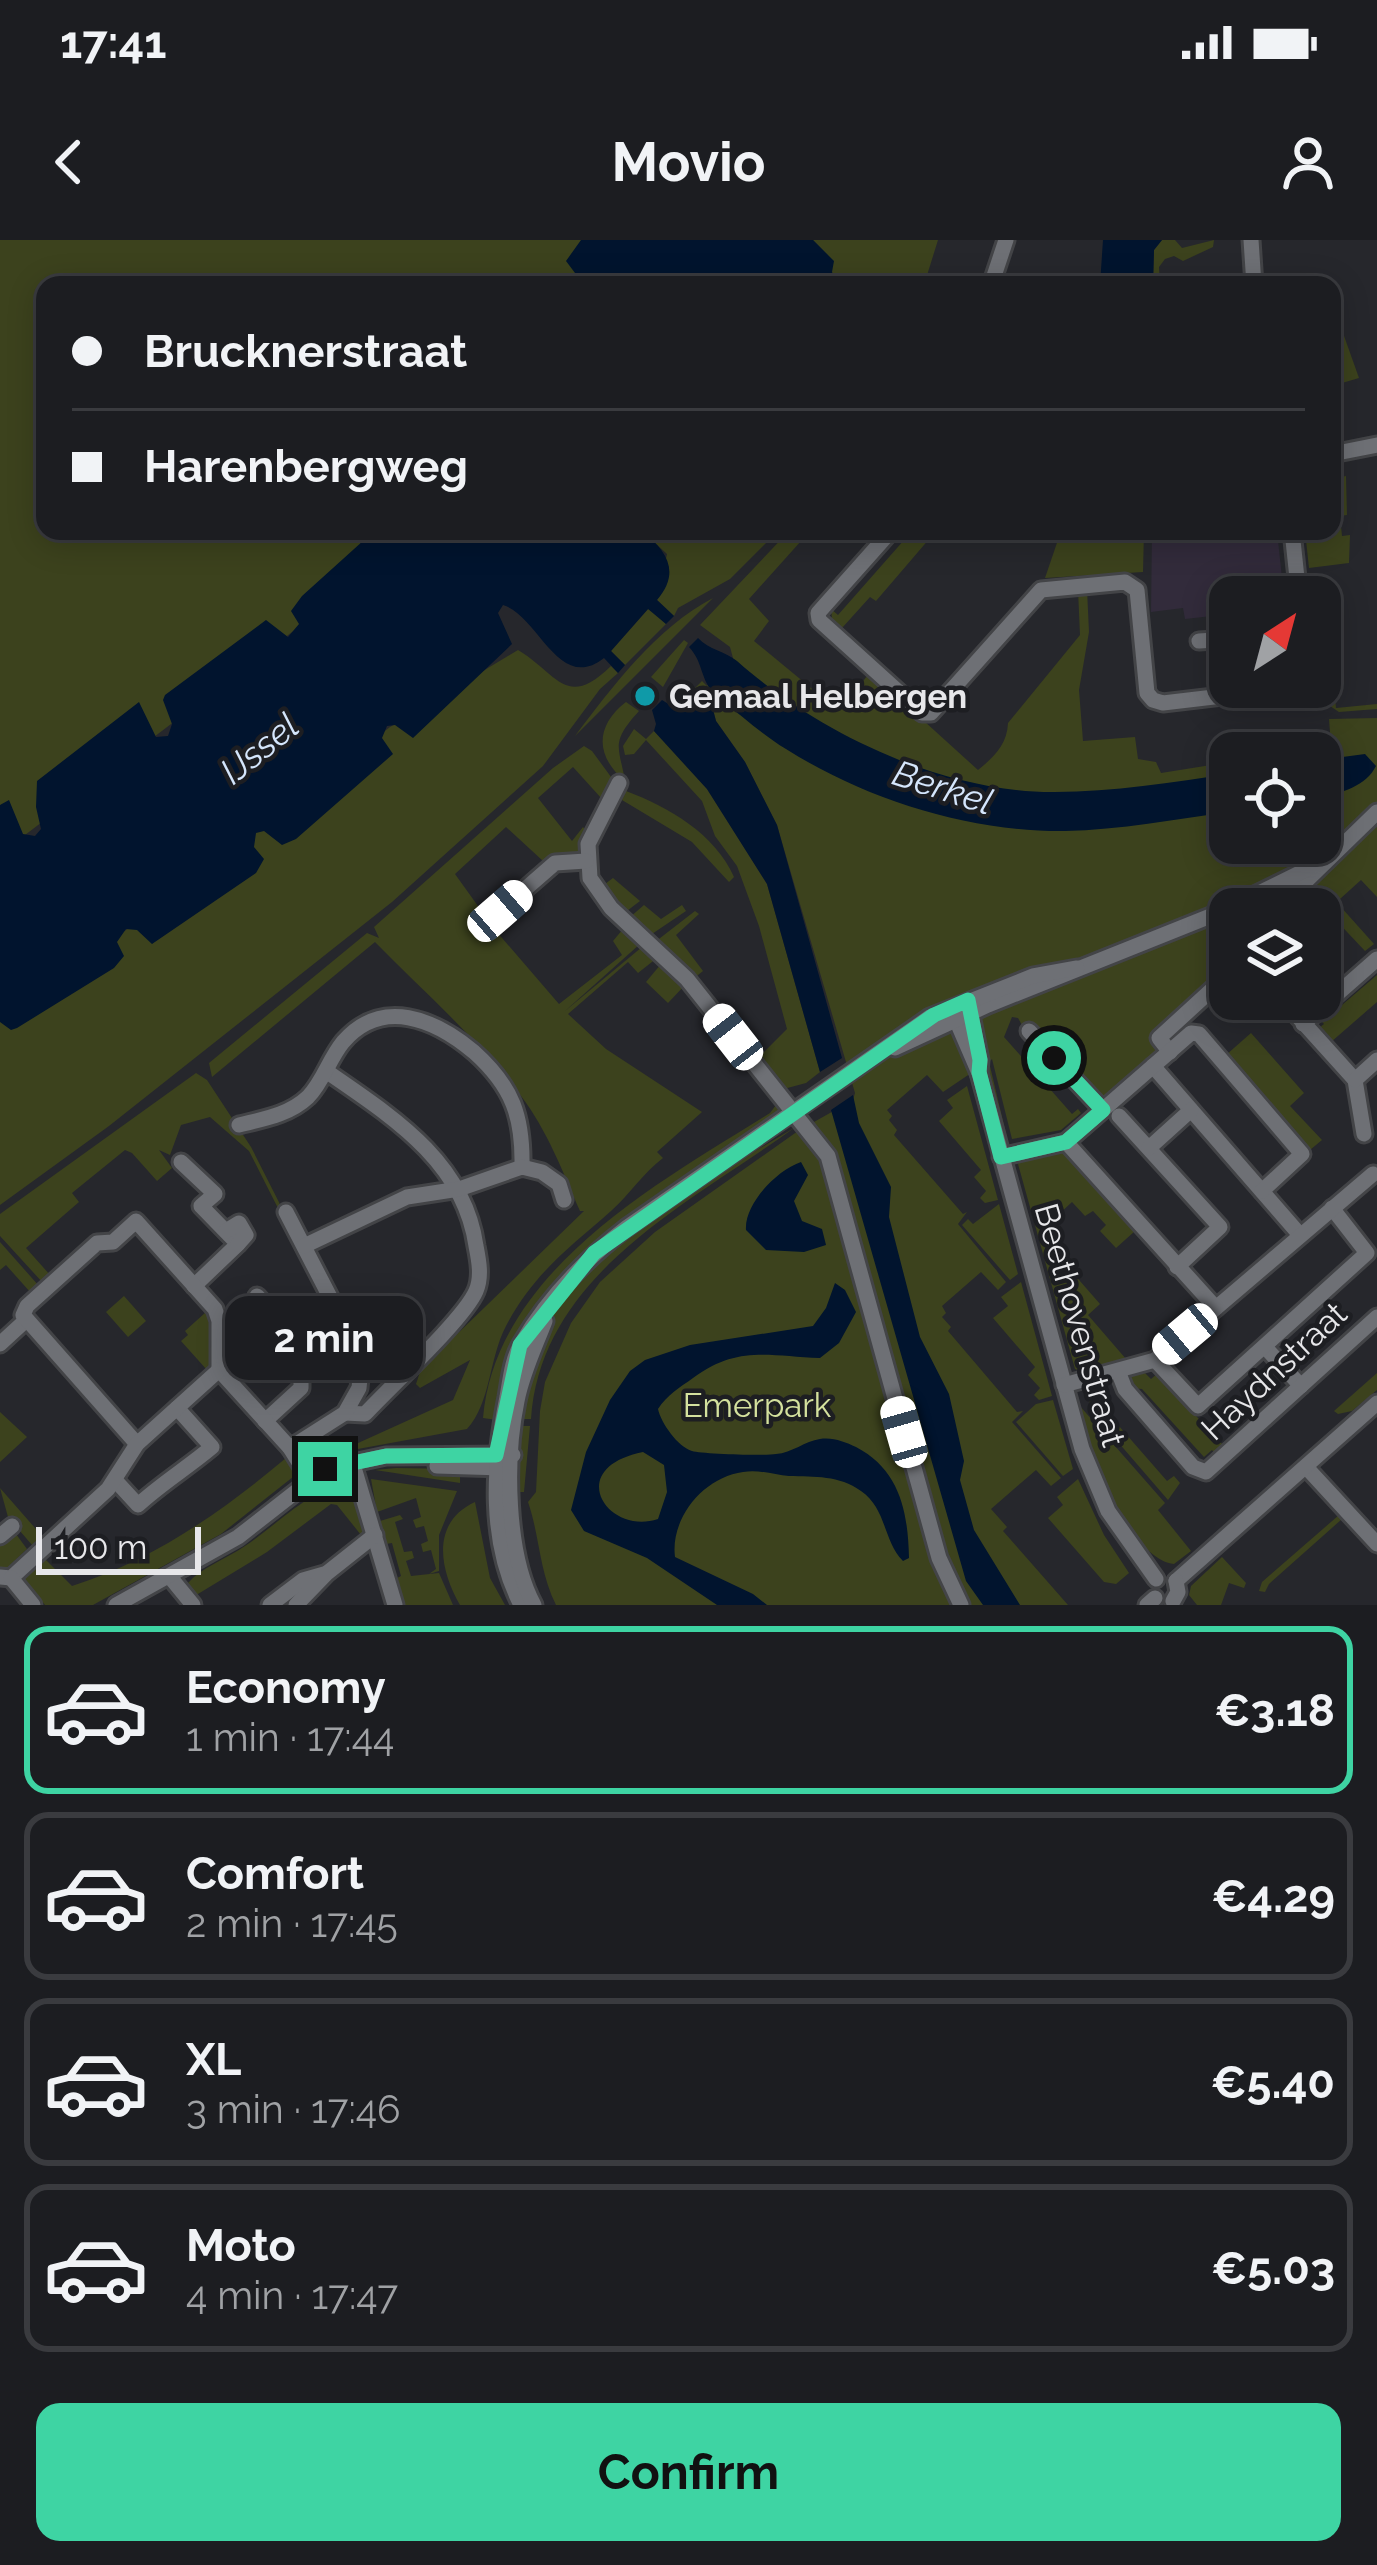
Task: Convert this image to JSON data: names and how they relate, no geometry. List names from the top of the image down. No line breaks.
{"streets":{"street":["Beethovenstraat","Haydnstraat"]},"water":["IJssel","Berkel"],"parks":["Emerpark"],"places":["Gemaal Helbergen"],"scale_bar":"100 m","north":"top right","page":{"status":"17:41","header":"Movio","banner":["Brucknerstraat","Harenbergweg"],"bubble":"2 min","scale":"100 m","list":[{"name":"Economy","note":"1 min · 17:44","value":"€3.18"},{"name":"Comfort","note":"2 min · 17:45","value":"€4.29"},{"name":"XL","note":"3 min · 17:46","value":"€5.40"},{"name":"Moto","note":"4 min · 17:47","value":"€5.03"}],"buttons":"Confirm"}}
